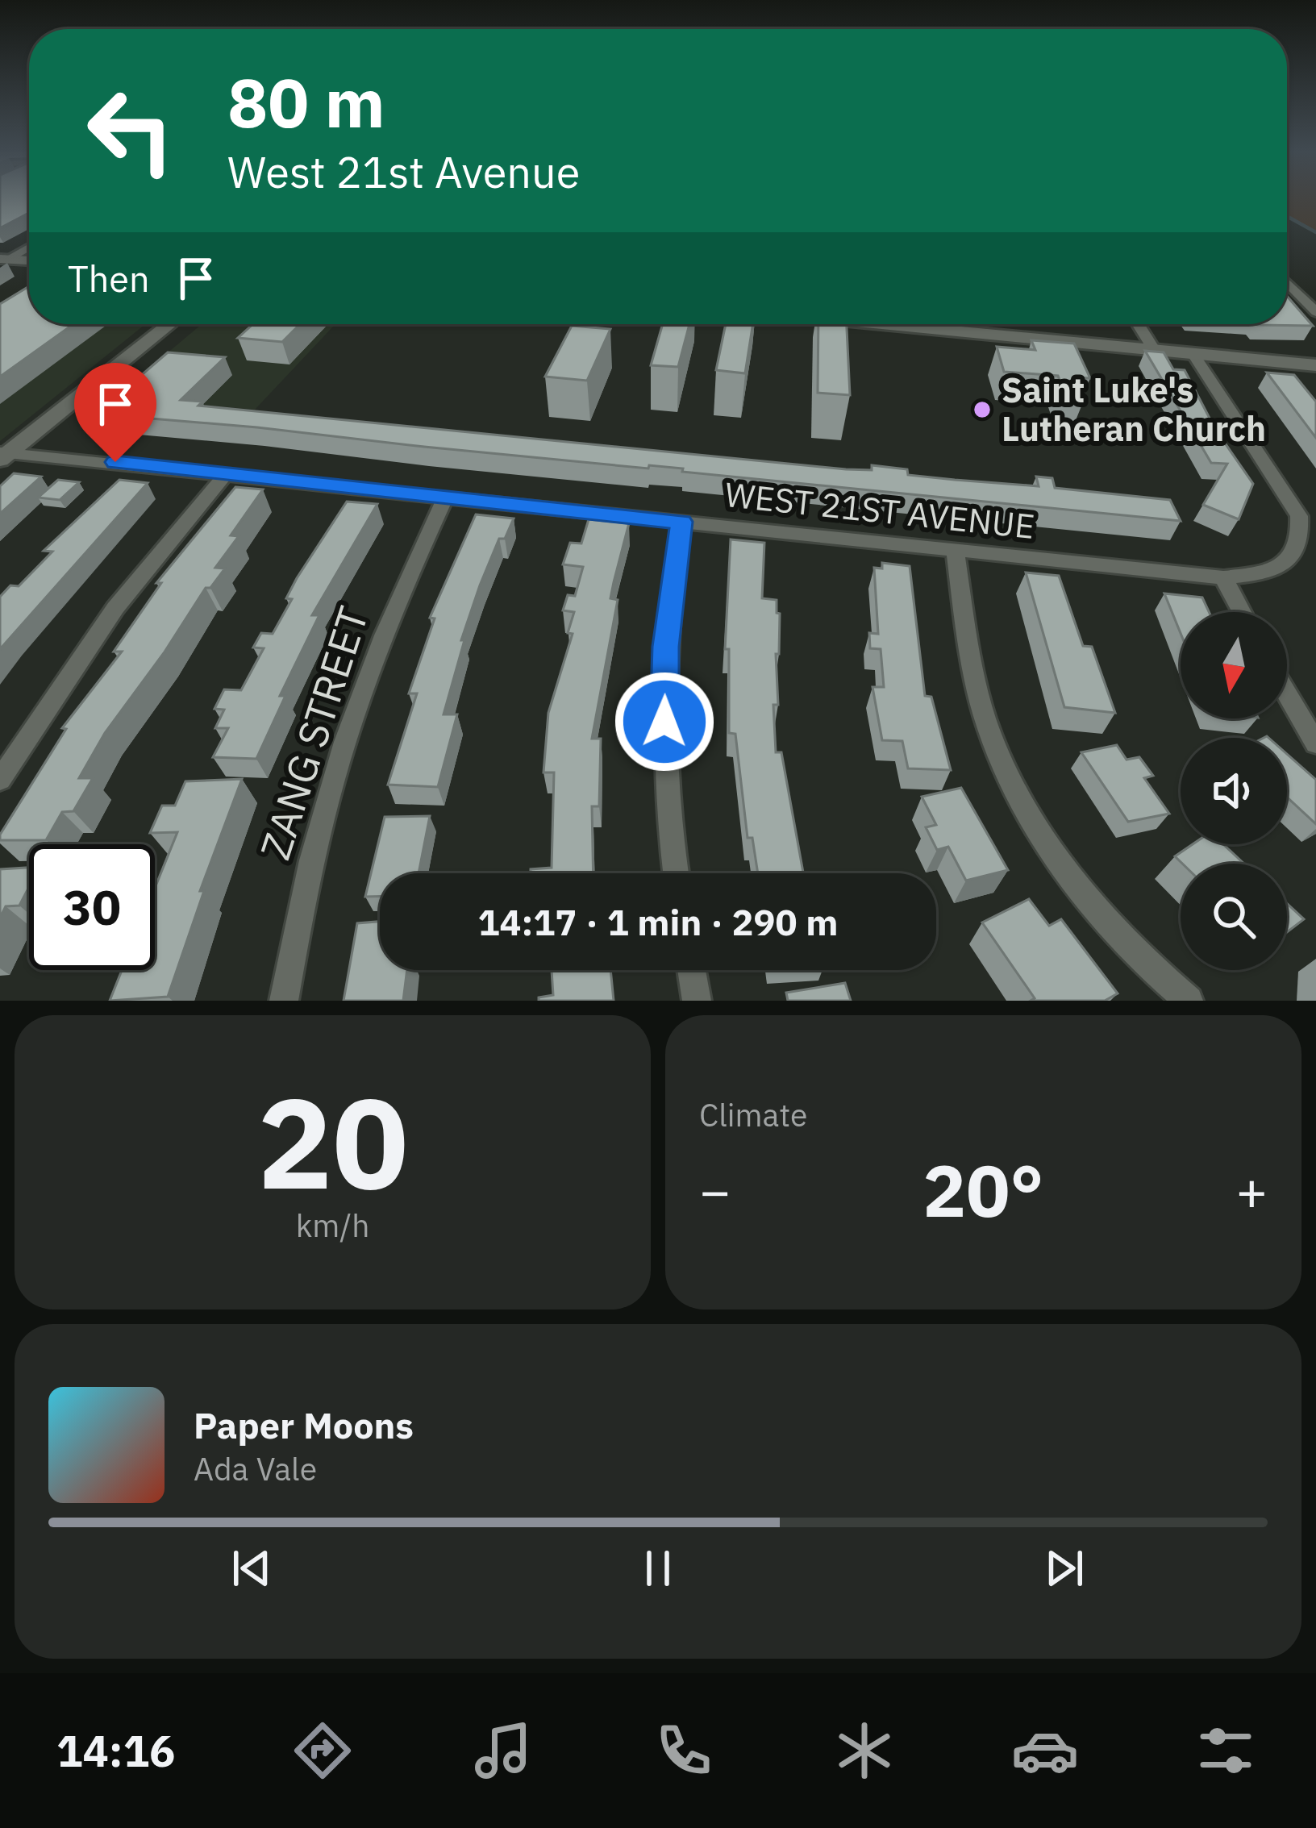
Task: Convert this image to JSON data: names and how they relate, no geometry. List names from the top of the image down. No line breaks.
{"streets":{"street":["WEST 21ST AVENUE","ZANG STREET"]},"crossings":[["WEST 21ST AVENUE","ZANG STREET"]],"places":["Saint Luke's Lutheran Church"],"north":"bottom","page":{"turn":["80 m","West 21st Avenue"],"then":"Then","limit":"30","trip":"14:17 · 1 min · 290 m","tile":[["20","km/h"],"Climate"],"heat":["−","20°","+"],"song":["Paper Moons","Ada Vale"],"tabs":"14:16"}}
